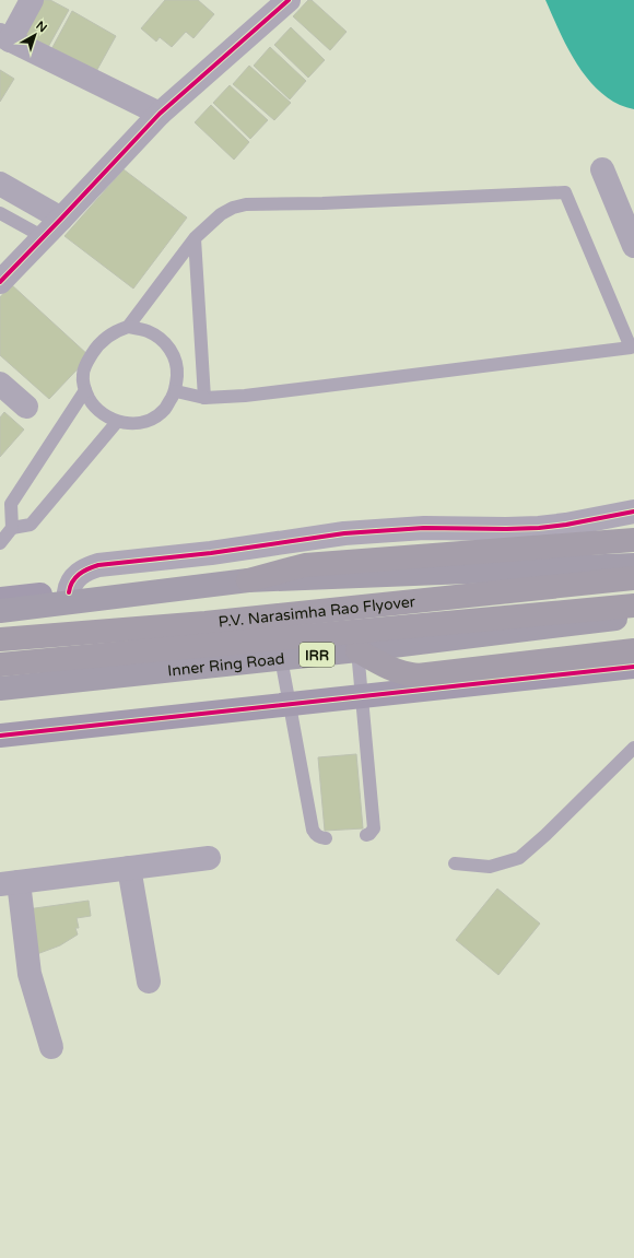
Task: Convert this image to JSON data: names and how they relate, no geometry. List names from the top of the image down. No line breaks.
{"streets":{"highway":["P.V. Narasimha Rao Flyover"],"main road":["IRR","Inner Ring Road"]},"north":"top right"}
